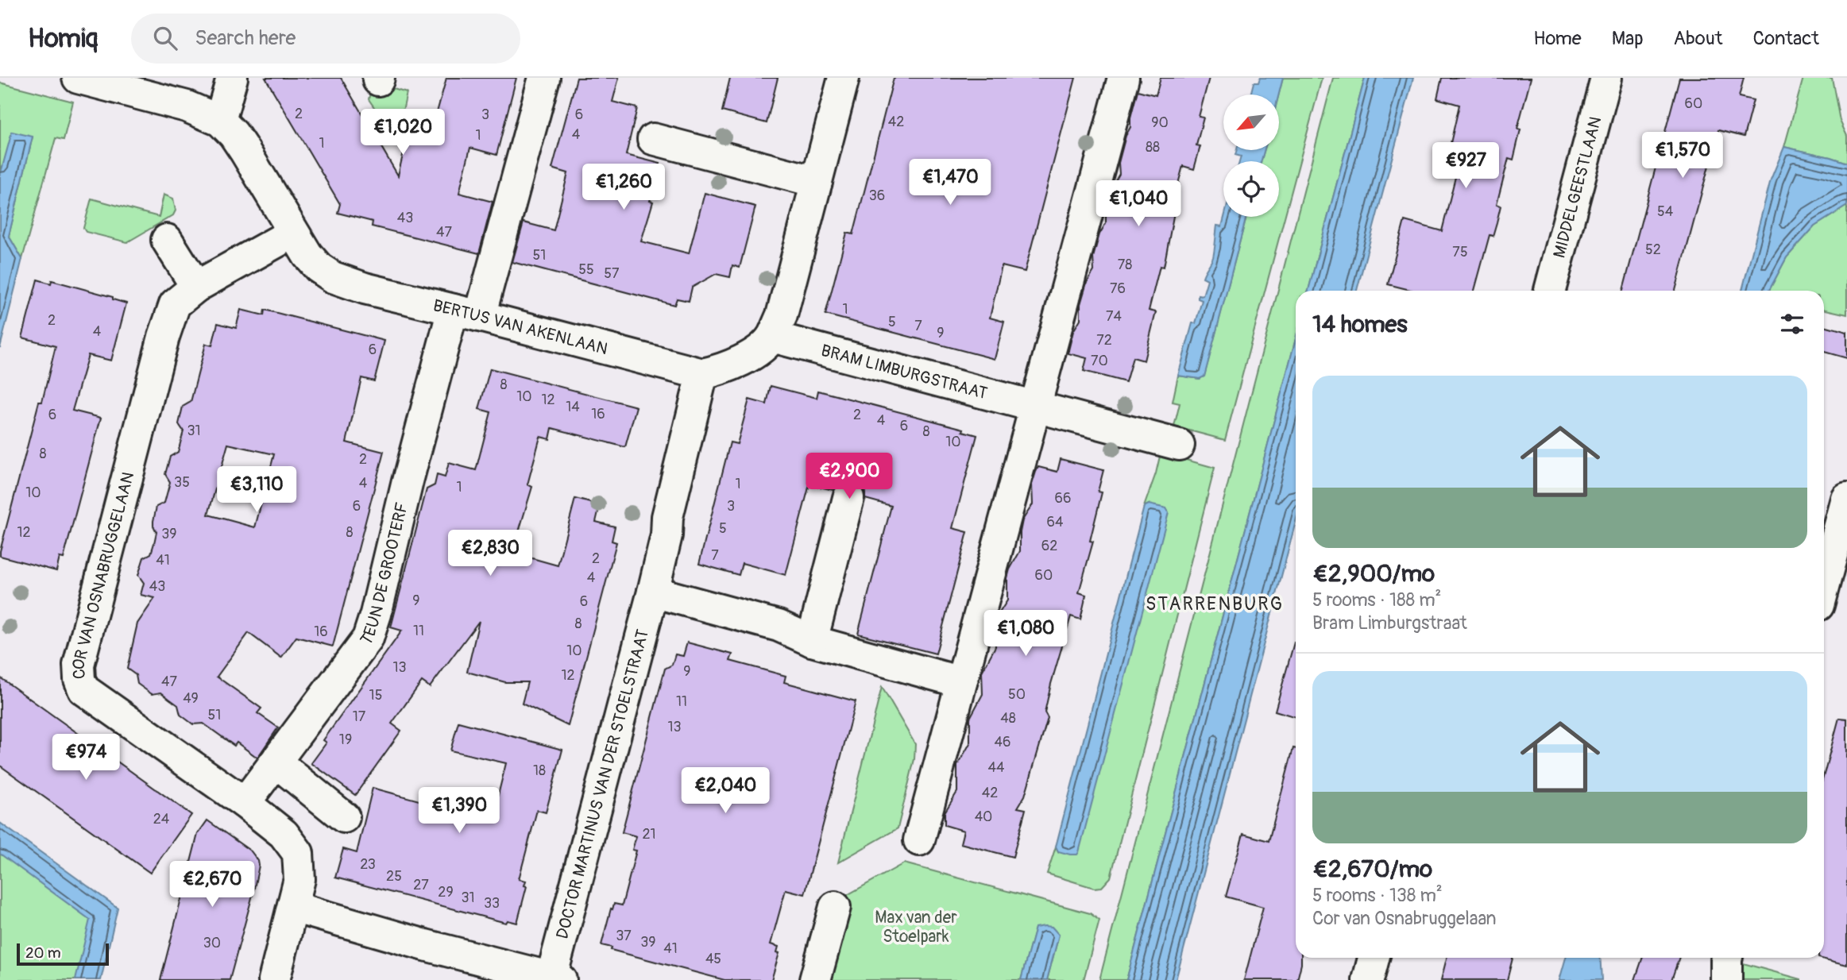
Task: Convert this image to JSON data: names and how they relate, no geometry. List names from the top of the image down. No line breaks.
{"streets":{"street":["MIDDELGEESTLAAN","BERTUS VAN AKENLAAN","BRAM LIMBURGSTRAAT","TEUN DE GROOTERF","COR VAN OSNABRUGGELAAN","DOCTOR MARTINUS VAN DER STOELSTRAAT"]},"crossings":[["BERTUS VAN AKENLAAN","TEUN DE GROOTERF"],["BERTUS VAN AKENLAAN","COR VAN OSNABRUGGELAAN"],["BERTUS VAN AKENLAAN","DOCTOR MARTINUS VAN DER STOELSTRAAT"],["TEUN DE GROOTERF","COR VAN OSNABRUGGELAAN"],["COR VAN OSNABRUGGELAAN","DOCTOR MARTINUS VAN DER STOELSTRAAT"]],"districts":["STARRENBURG"],"parks":["Max van der Stoelpark"],"house_numbers":["60","2","3","6","42","90","4","1","1","88","36","54","43","47","52","75","51","78","55","57","76","1","74","2","5","7","4","9","72","6","70","8","10","12","14","16","6","2","4","6","31","8","10","8","2","35","4","1","1","10","66","6","3","64","5","12","8","39","62","7","2","41","60","4","43","9","6","8","11","16","10","13","9","12","47","50","15","49","11","51","17","48","13","19","46","44","18","42","40","24","21","23","25","27","29","31","33","37","39","30","41","45"],"scale_bar":"20 m","north":"bottom left","page":{"header":"Homiq","search":"Search here","nav":["Home","Map","About","Contact"],"price":["€1,020","€1,570","€927","€1,470","€1,260","€1,040","€2,900","€3,110","€2,830","€1,080","€974","€2,040","€1,390","€2,670"],"heading":"14 homes","list":[{"name":"€2,900/mo","note":"5 rooms · 188 m² · Bram Limburgstraat"},{"name":"€2,670/mo","note":"5 rooms · 138 m² · Cor van Osnabruggelaan"}],"scale":"20 m"}}
